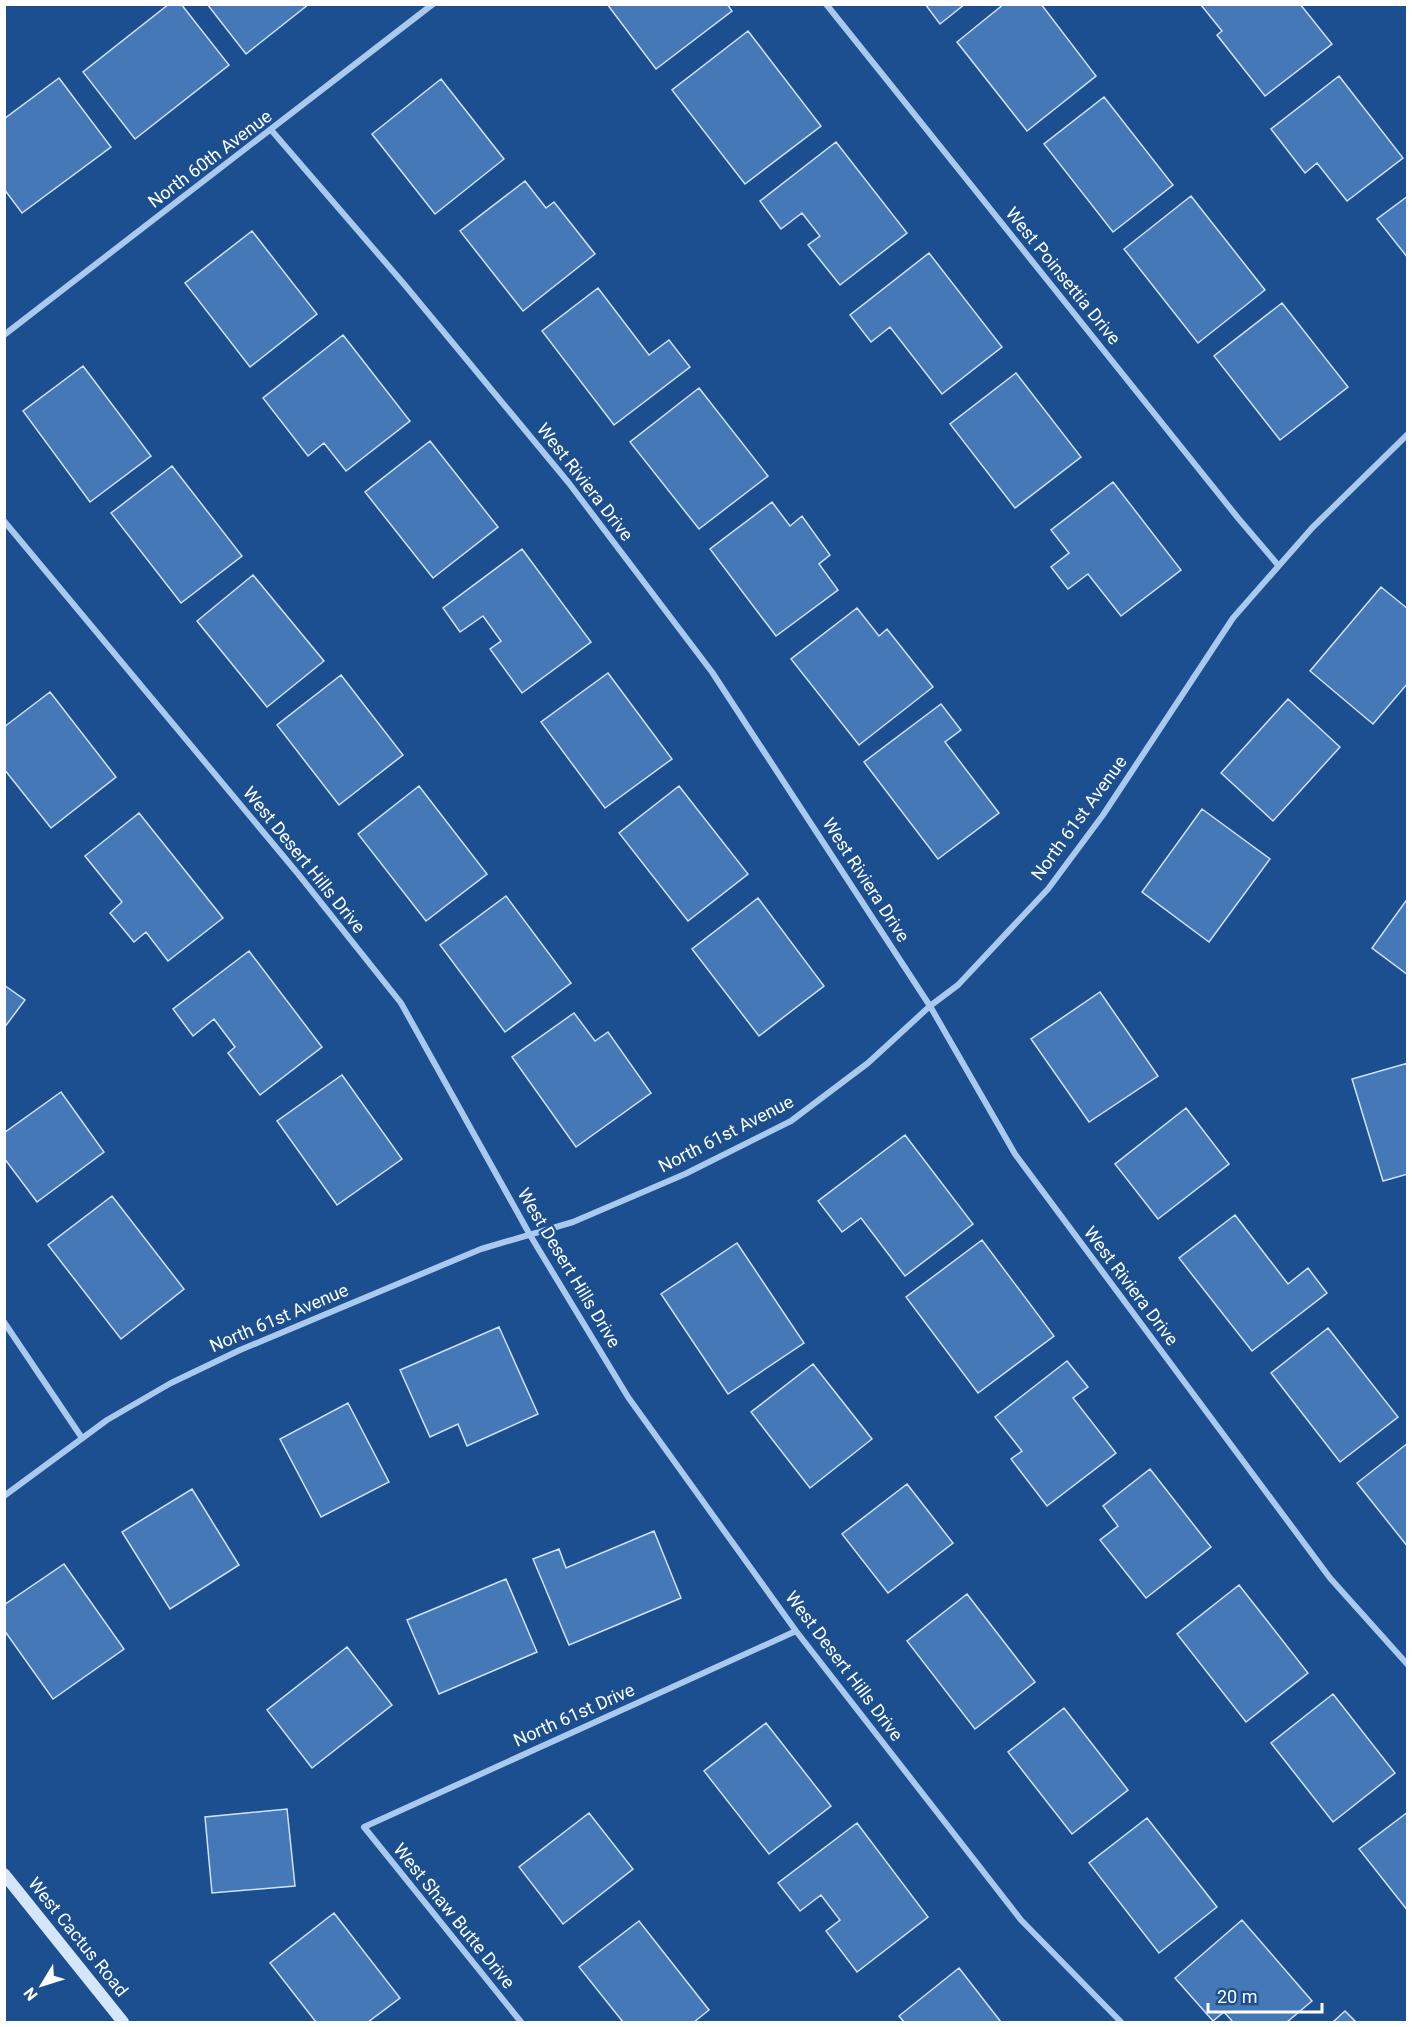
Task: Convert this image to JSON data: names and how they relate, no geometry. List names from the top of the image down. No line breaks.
{"streets":{"main road":["West Cactus Road"],"street":["North 60th Avenue","West Poinsettia Drive","West Riviera Drive","North 61st Avenue","West Desert Hills Drive","North 61st Drive","West Shaw Butte Drive"]},"crossings":[["North 60th Avenue","West Riviera Drive"],["West Poinsettia Drive","North 61st Avenue"],["West Riviera Drive","North 61st Avenue"],["North 61st Avenue","West Desert Hills Drive"],["West Desert Hills Drive","North 61st Drive"],["North 61st Drive","West Shaw Butte Drive"]],"scale_bar":"20 m","north":"bottom left"}
